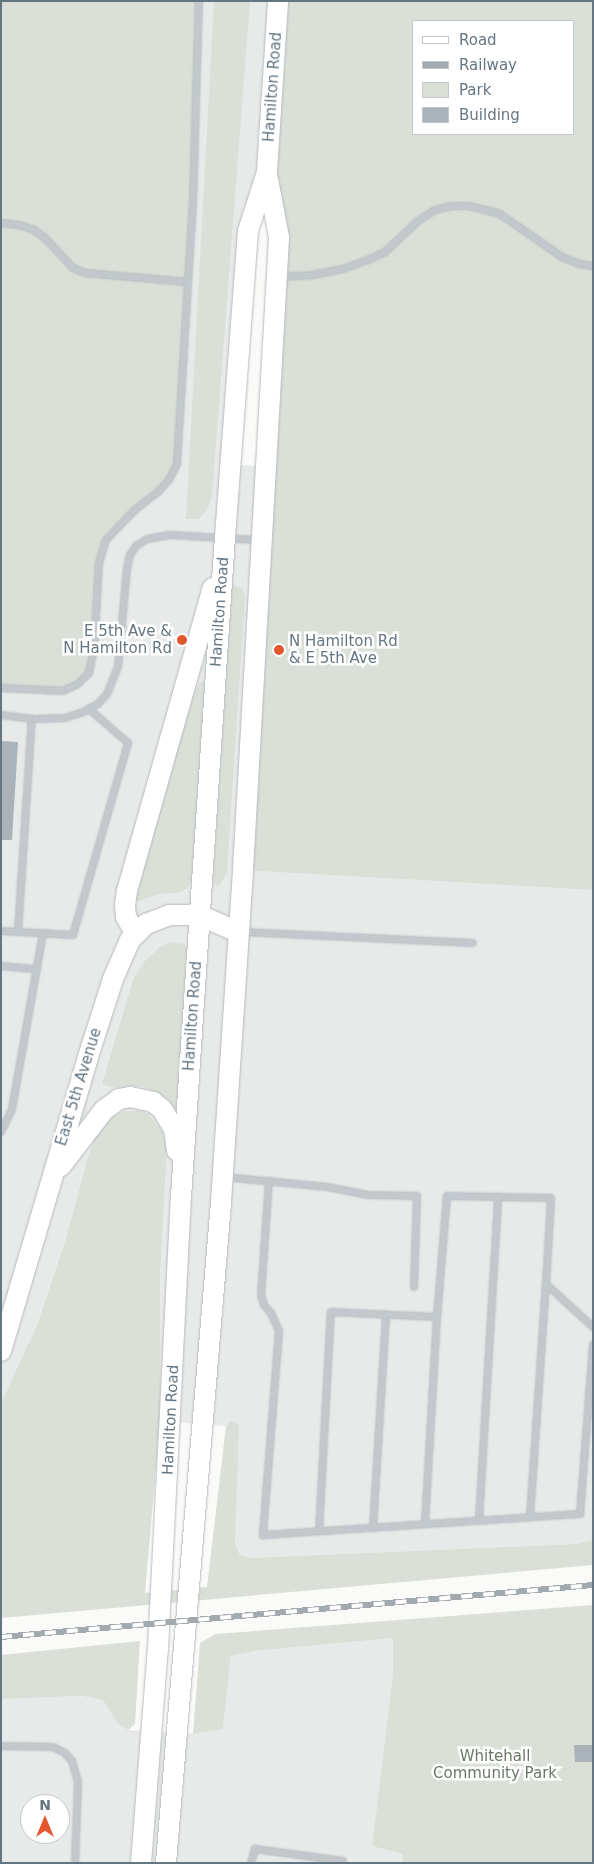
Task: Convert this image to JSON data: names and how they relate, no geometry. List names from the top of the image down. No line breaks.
{"streets":{"main road":["Hamilton Road","East 5th Avenue"]},"parks":["Whitehall Community Park"],"places":["E 5th Ave & N Hamilton Rd","N Hamilton Rd & E 5th Ave"],"legend":["Road","Railway","Park","Building"],"north":"top"}
